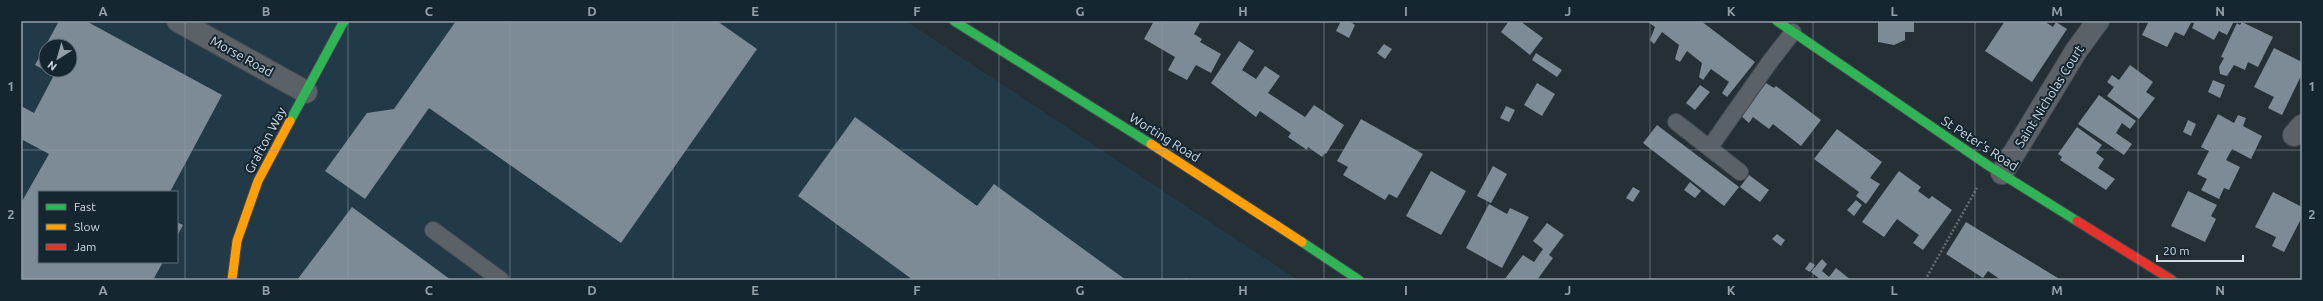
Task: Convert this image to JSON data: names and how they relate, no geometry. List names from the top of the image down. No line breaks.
{"streets":{"street":["Morse Road","Saint Nicholas Court","Worting Road","Grafton Way","St Peter's Road"]},"crossings":[["Morse Road","Grafton Way"],["Saint Nicholas Court","St Peter's Road"]],"legend":["Fast","Slow","Jam"],"scale_bar":"20 m","north":"bottom left","grid":{"columns":["A","B","C","D","E","F","G","H","I","J","K","L","M","N"],"rows":["1","2"]}}
